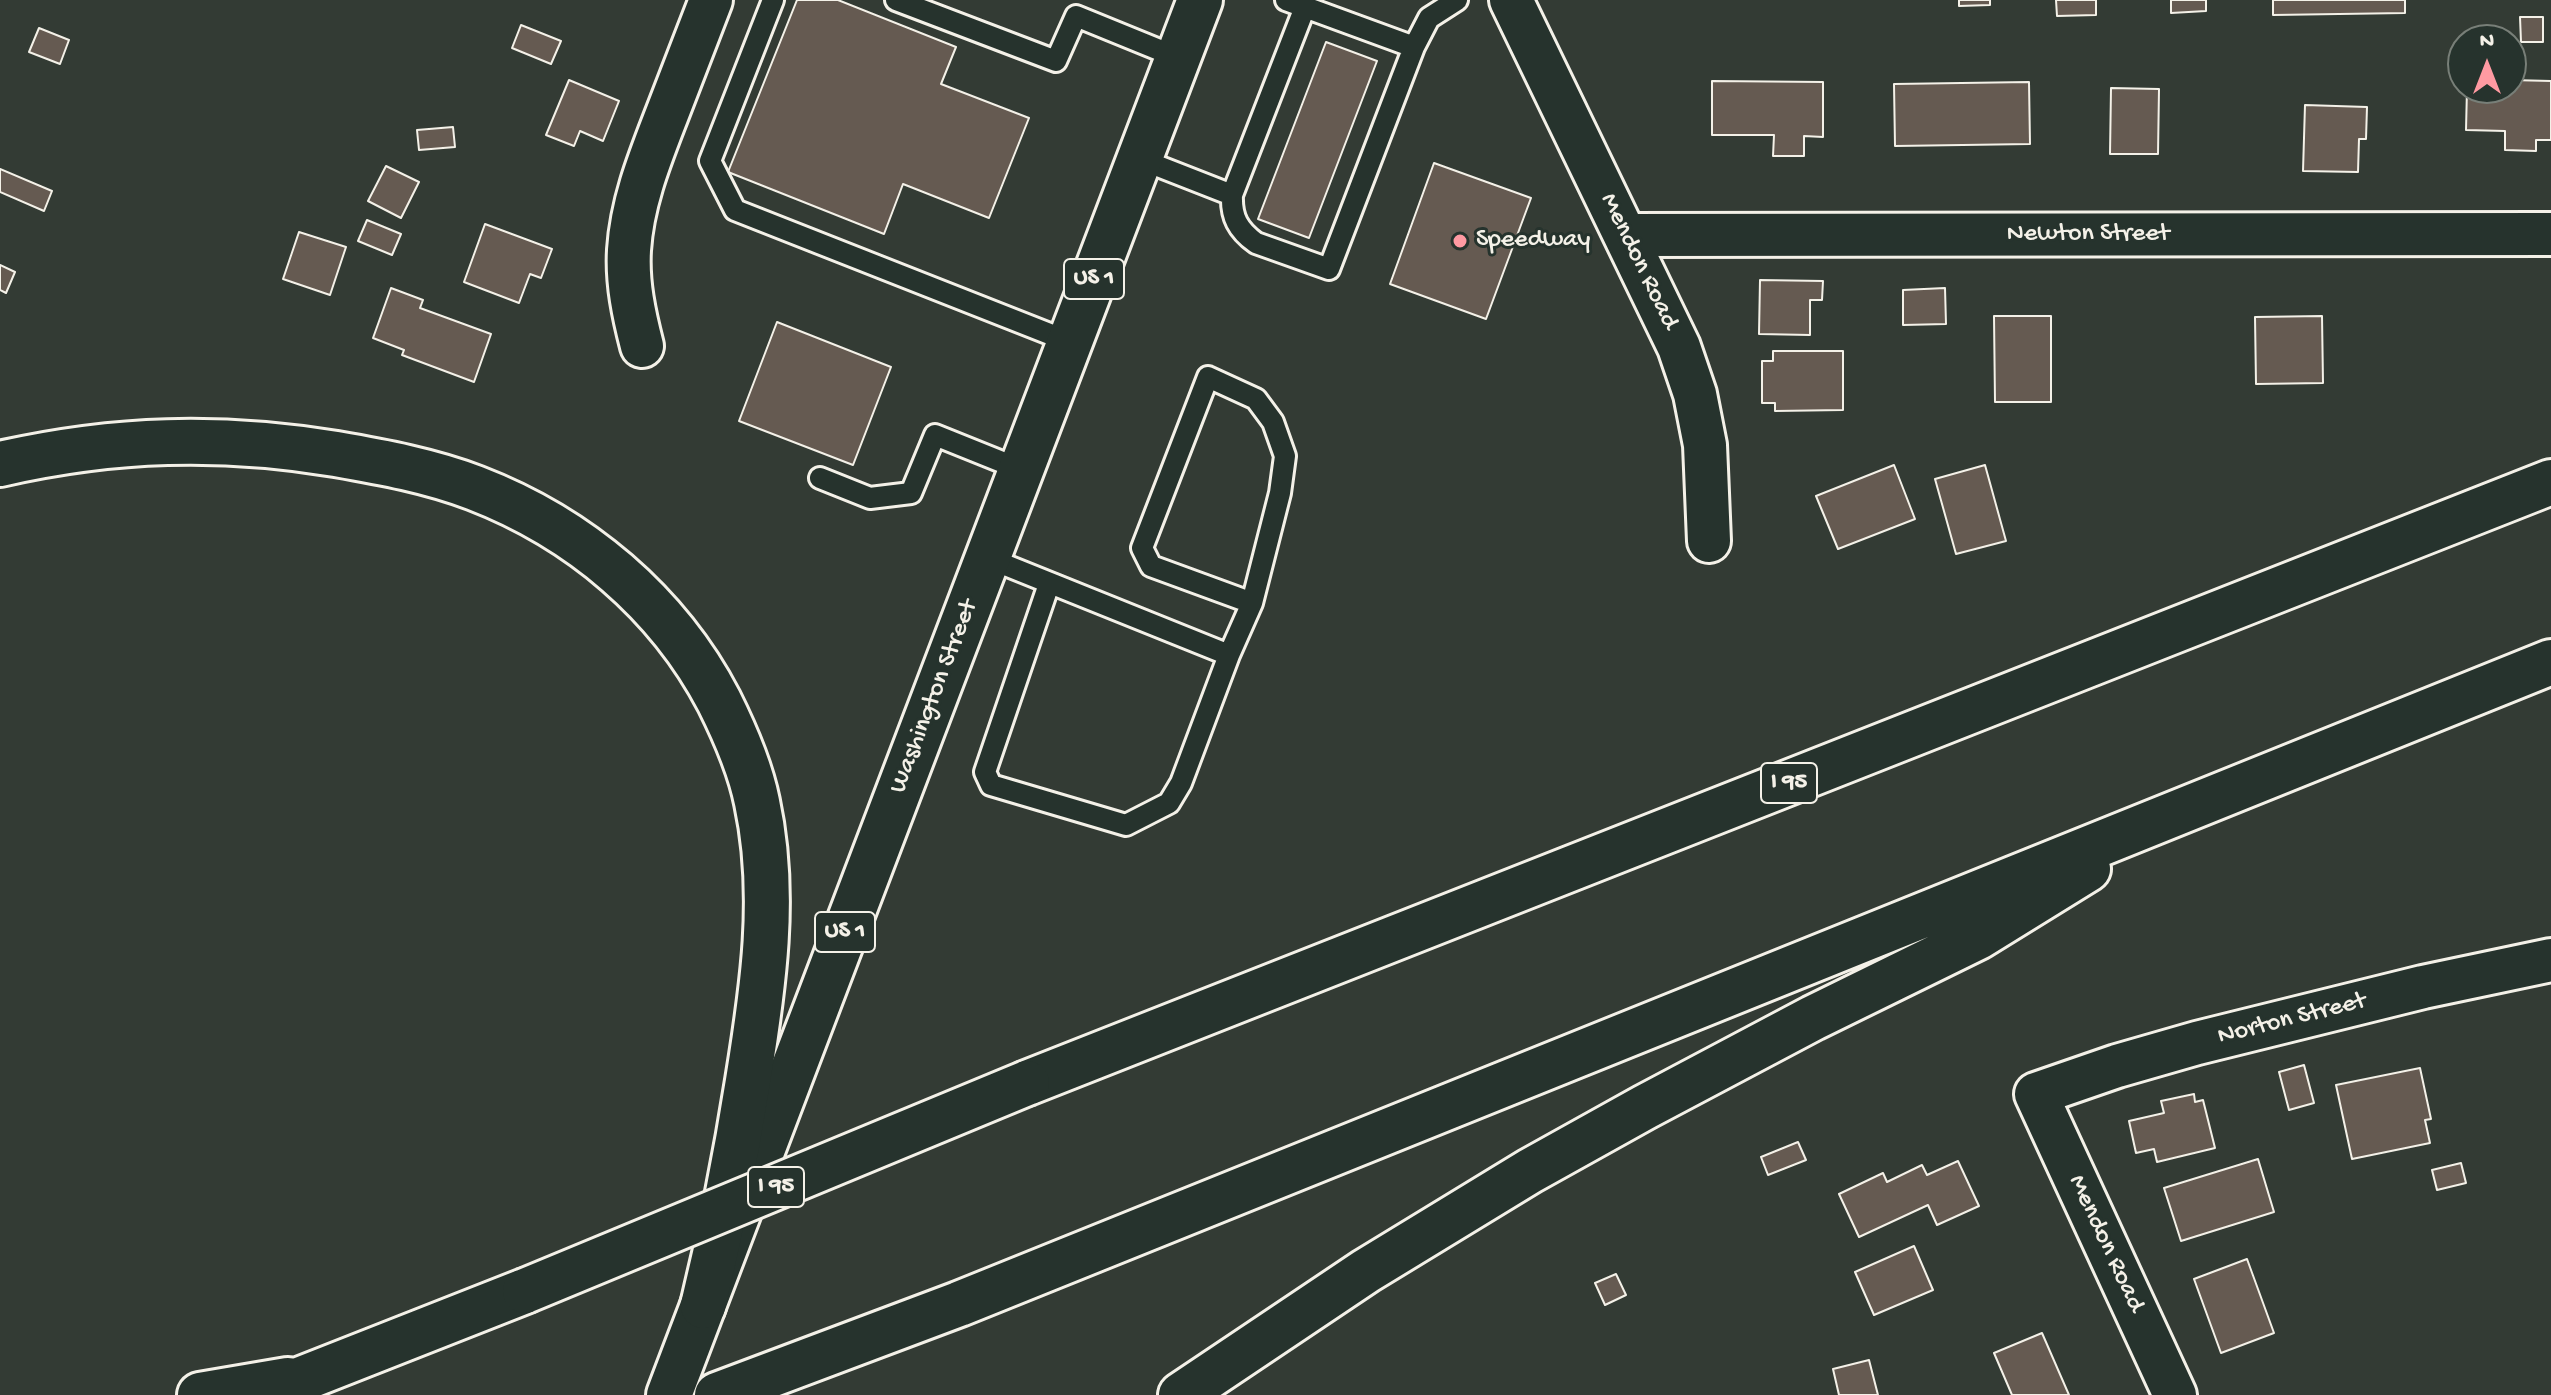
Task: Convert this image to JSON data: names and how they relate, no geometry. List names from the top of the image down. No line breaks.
{"streets":{"main road":["US 1","Washington Street","I 95"],"street":["Newton Street","Mendon Road","Norton Street"]},"crossings":[["Newton Street","Mendon Road"],["Mendon Road","Norton Street"]],"places":["Speedway"],"north":"top"}
